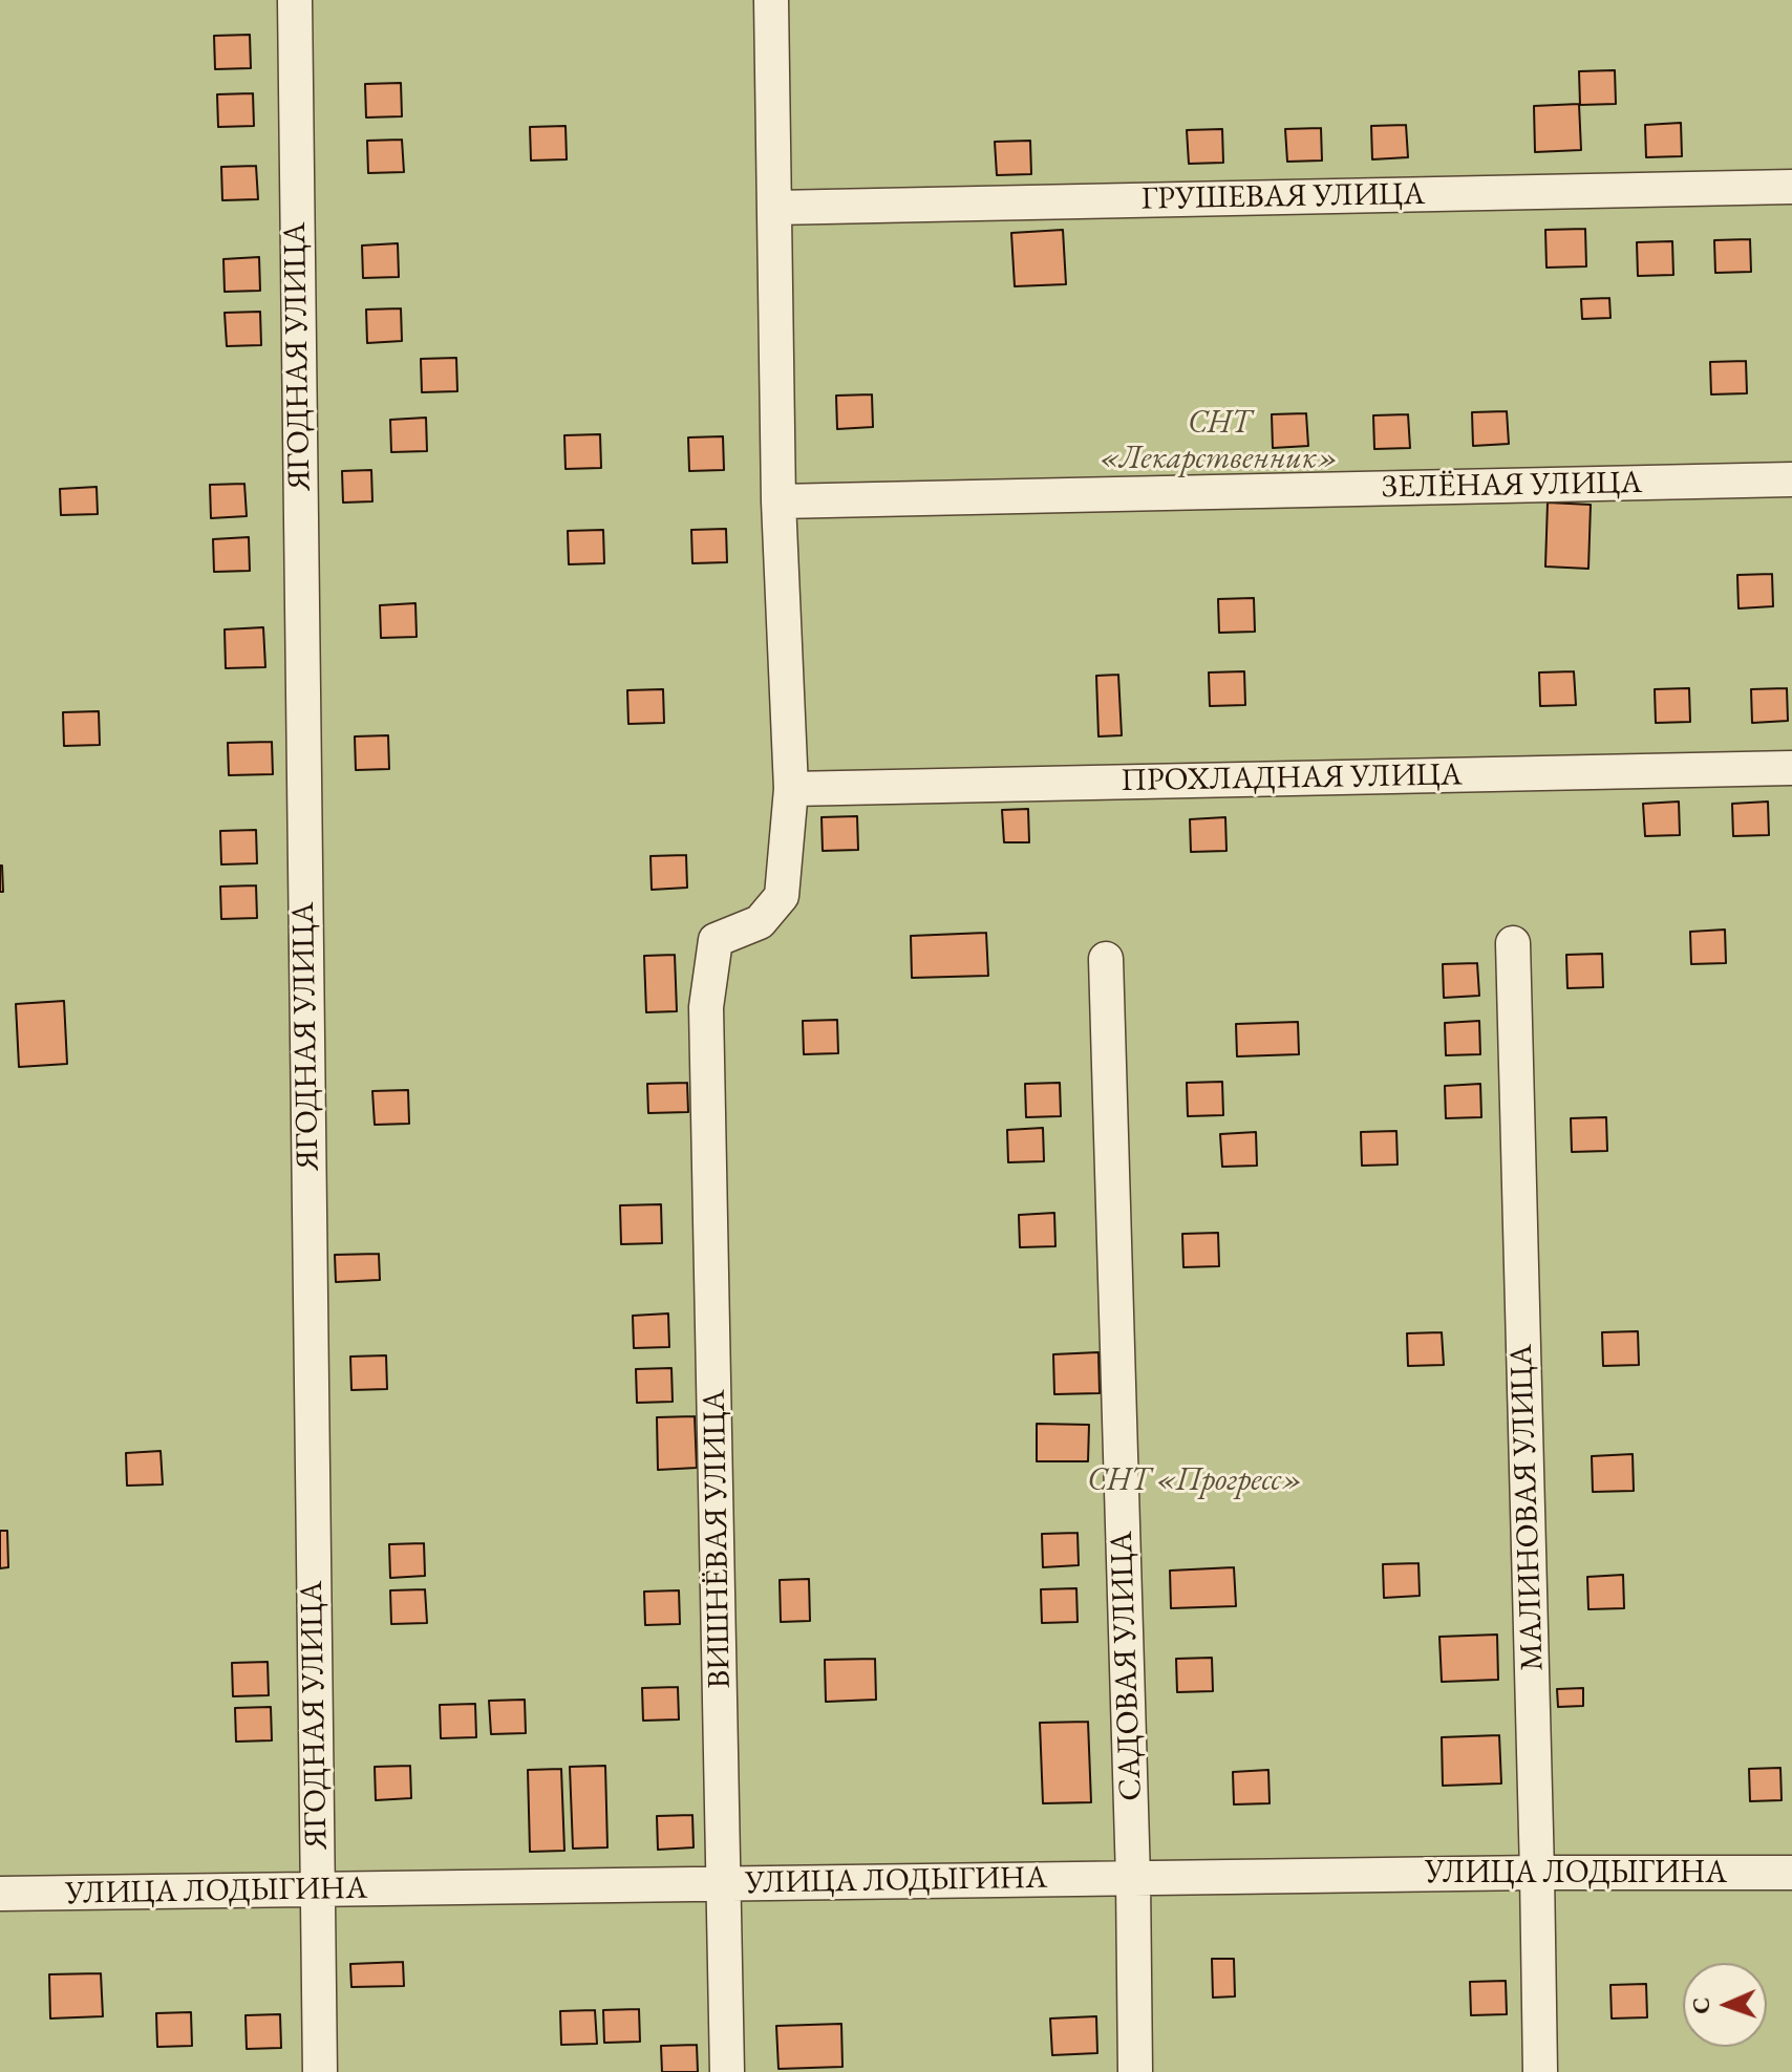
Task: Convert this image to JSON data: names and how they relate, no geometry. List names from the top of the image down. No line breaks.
{"streets":{"street":["ГРУШЕВАЯ УЛИЦА","ЯГОДНАЯ УЛИЦА","ЗЕЛЁНАЯ УЛИЦА","ПРОХЛАДНАЯ УЛИЦА","МАЛИНОВАЯ УЛИЦА","ВИШНЁВАЯ УЛИЦА","САДОВАЯ УЛИЦА","УЛИЦА ЛОДЫГИНА"]},"crossings":[["ЯГОДНАЯ УЛИЦА","УЛИЦА ЛОДЫГИНА"],["ПРОХЛАДНАЯ УЛИЦА","ВИШНЁВАЯ УЛИЦА"],["МАЛИНОВАЯ УЛИЦА","УЛИЦА ЛОДЫГИНА"],["ВИШНЁВАЯ УЛИЦА","УЛИЦА ЛОДЫГИНА"],["САДОВАЯ УЛИЦА","УЛИЦА ЛОДЫГИНА"]],"parks":["СНТ «Лекарственник»","СНТ «Прогресс»"],"north":"left"}
